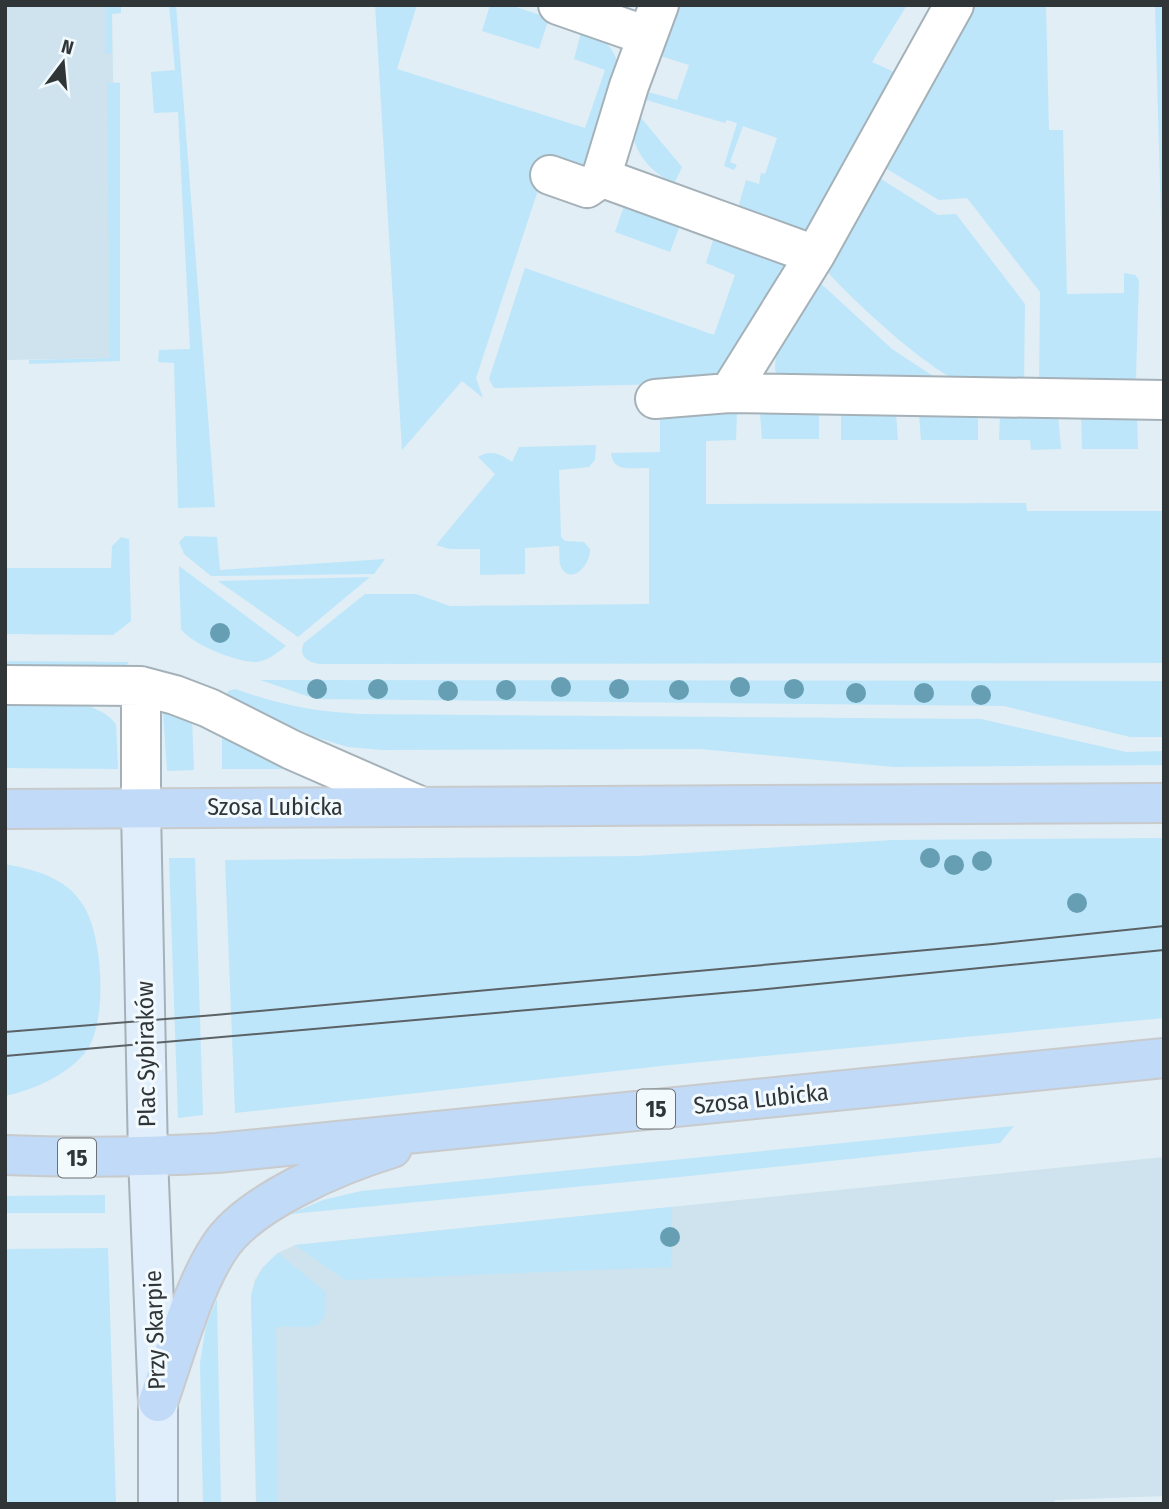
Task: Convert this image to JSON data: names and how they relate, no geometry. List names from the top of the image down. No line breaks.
{"streets":{"main road":["Szosa Lubicka","Plac Sybiraków","15"],"street":["Przy Skarpie"]},"crossings":[["Szosa Lubicka","Plac Sybiraków"],["Szosa Lubicka","Przy Skarpie"],["Plac Sybiraków","Przy Skarpie"]],"north":"top"}
